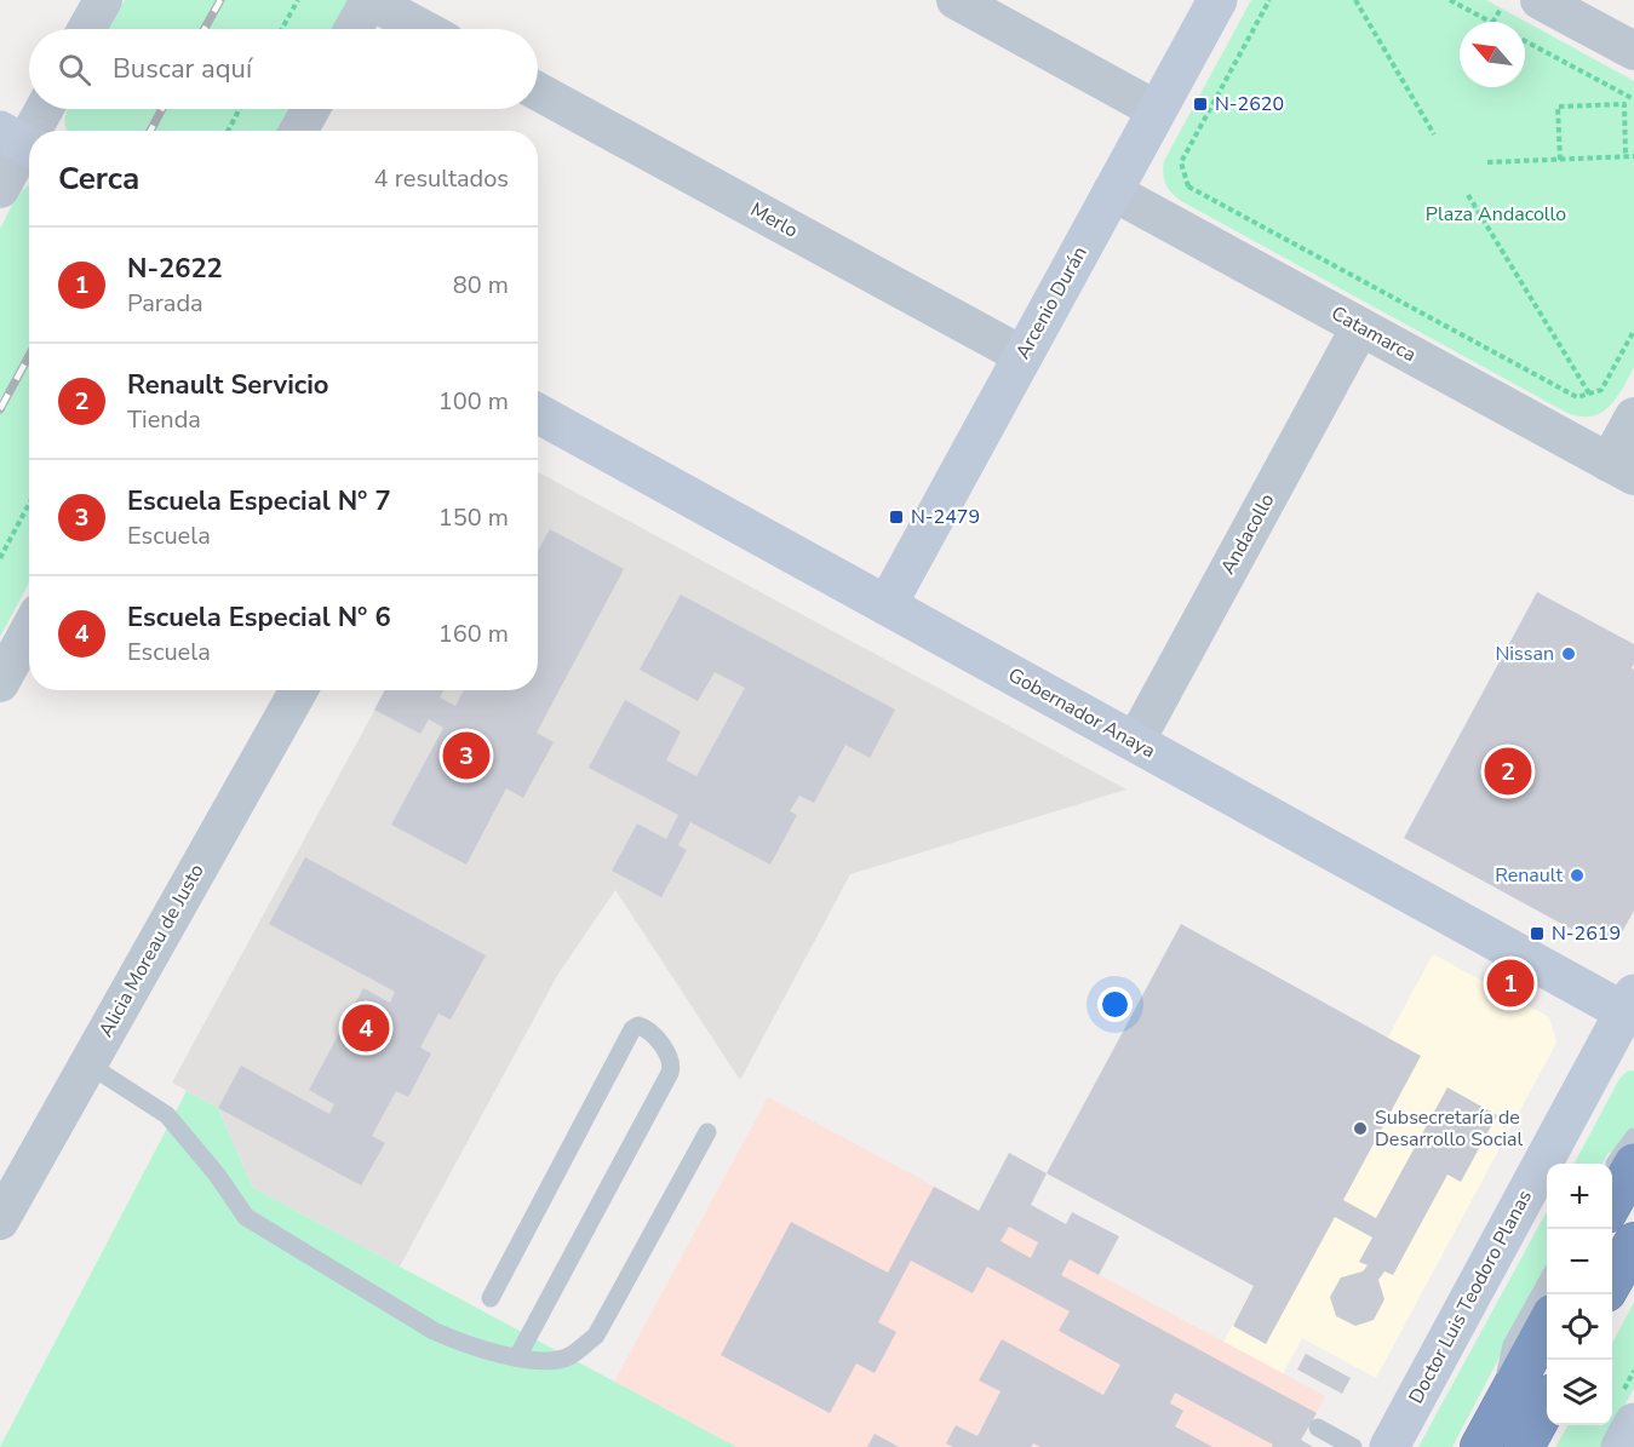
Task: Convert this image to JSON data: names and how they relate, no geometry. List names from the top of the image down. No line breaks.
{"streets":{"street":["Merlo","Arcenio Durán","Catamarca","Andacollo","Gobernador Anaya","Alicia Moreau de Justo","Doctor Luis Teodoro Planas"]},"crossings":[["Merlo","Arcenio Durán"],["Arcenio Durán","Catamarca"],["Arcenio Durán","Gobernador Anaya"],["Catamarca","Andacollo"],["Andacollo","Gobernador Anaya"],["Gobernador Anaya","Doctor Luis Teodoro Planas"]],"parks":["Plaza Andacollo"],"places":{"transit":["N-2620","N-2479","N-2619"],"other":["Nissan","Renault","Subsecretaría de Desarrollo Social"]},"north":"top left","page":{"search":"Buscar aquí","heading":["Cerca","4 resultados"],"list":[{"mark":"1","name":"N-2622","note":"Parada","value":"80 m"},{"mark":"2","name":"Renault Servicio","note":"Tienda","value":"100 m"},{"mark":"3","name":"Escuela Especial N° 7","note":"Escuela","value":"150 m"},{"mark":"4","name":"Escuela Especial N° 6","note":"Escuela","value":"160 m"}],"pins":["3","2","1","4"],"map_buttons":["+","−"]}}
